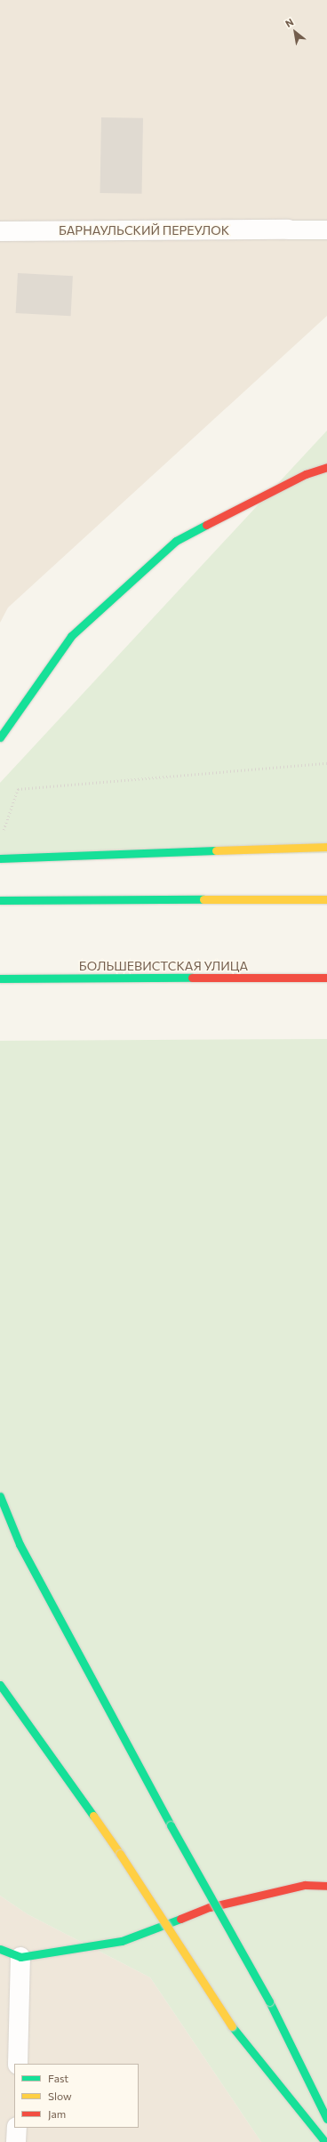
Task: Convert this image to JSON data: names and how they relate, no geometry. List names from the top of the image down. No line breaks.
{"streets":{"main road":["БОЛЬШЕВИСТСКАЯ УЛИЦА"],"street":["БАРНАУЛЬСКИЙ ПЕРЕУЛОК"]},"legend":["Fast","Slow","Jam"],"north":"top left"}
